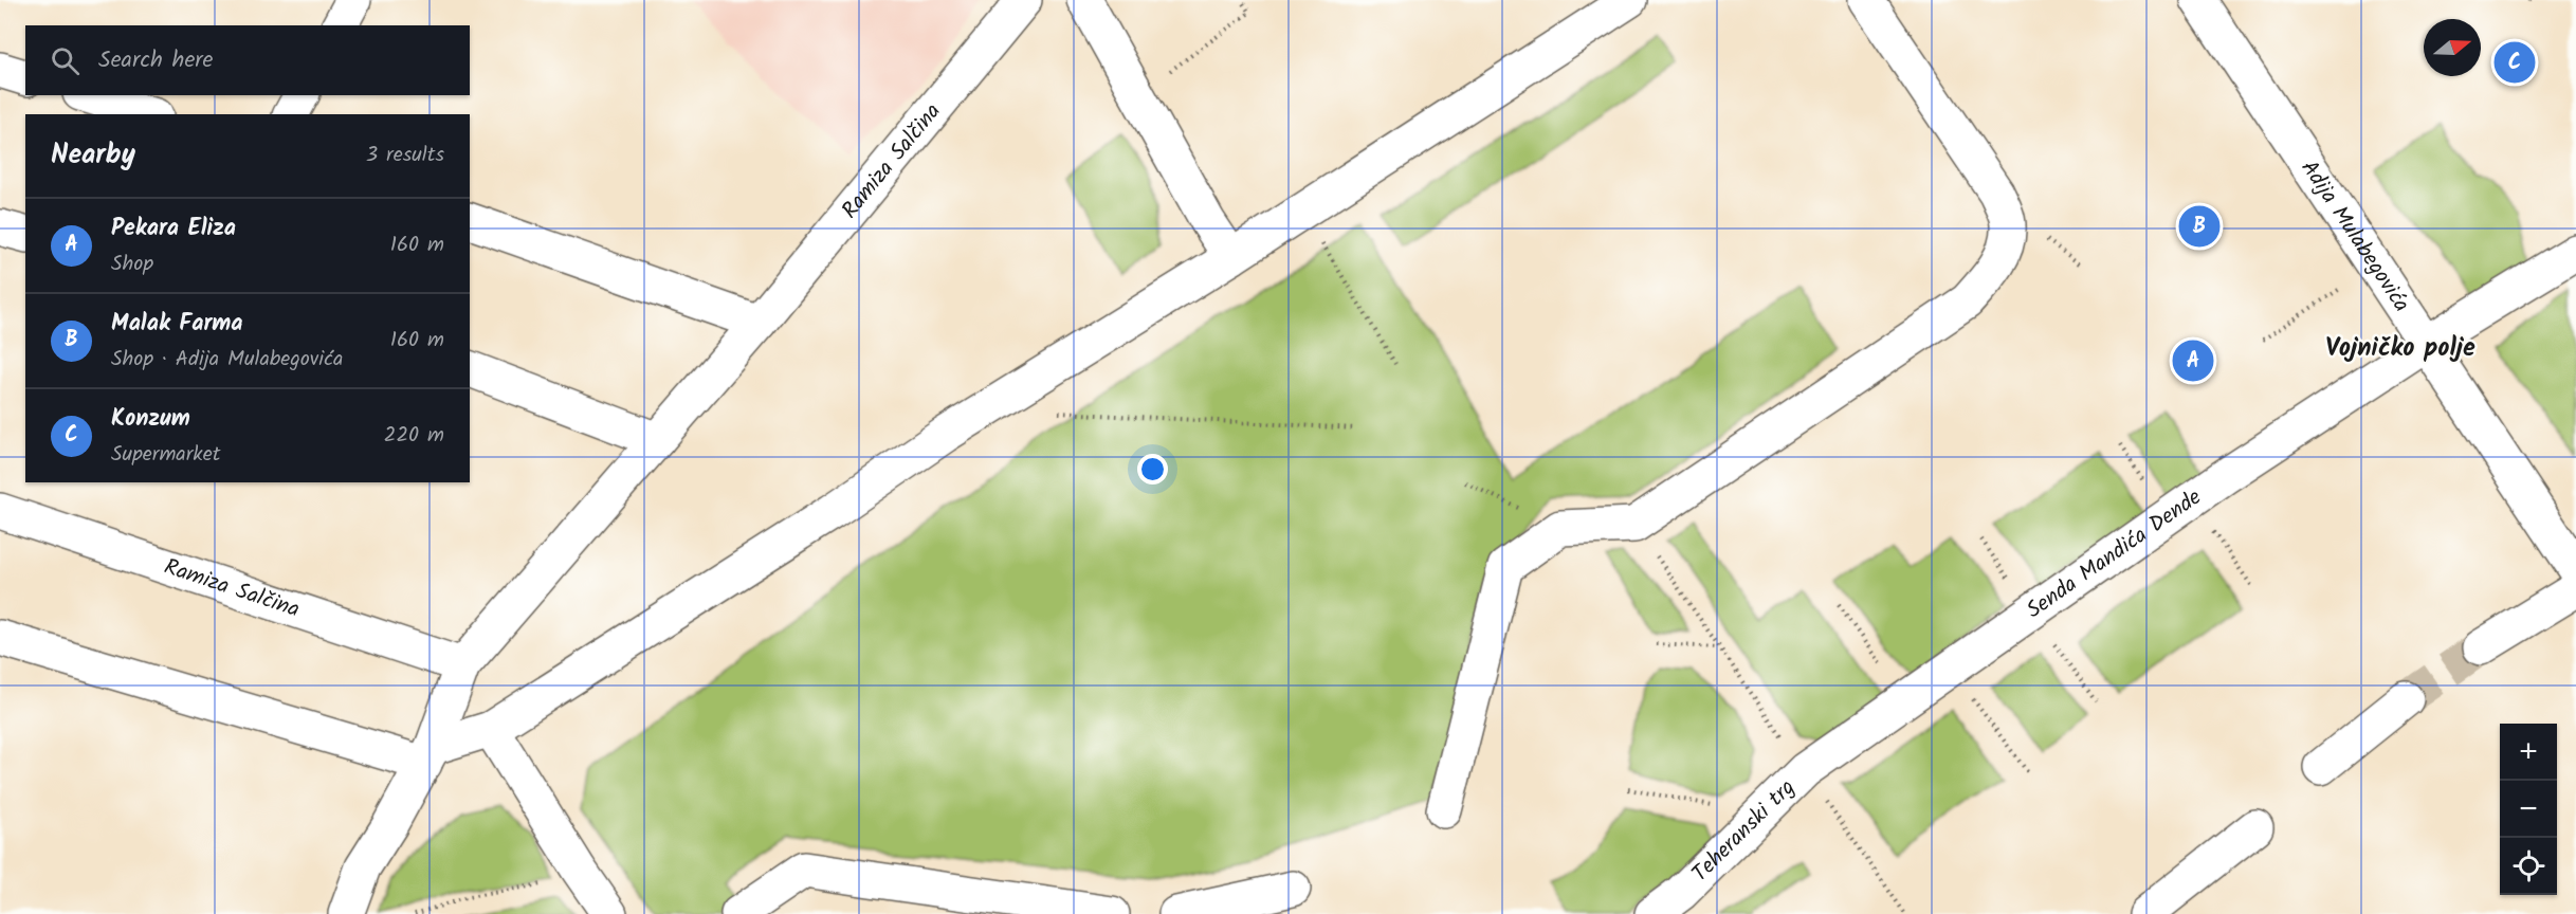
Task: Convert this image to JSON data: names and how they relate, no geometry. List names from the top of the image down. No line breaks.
{"streets":{"street":["Ramiza Salčina","Adija Mulabegovića","Senda Mandića Dende","Teheranski trg"]},"crossings":[["Adija Mulabegovića","Senda Mandića Dende"],["Senda Mandića Dende","Teheranski trg"]],"districts":["Vojničko polje"],"north":"right","page":{"search":"Search here","pins":["C","B","A"],"heading":["Nearby","3 results"],"list":[{"mark":"A","name":"Pekara Eliza","note":"Shop","value":"160 m"},{"mark":"B","name":"Malak Farma","note":"Shop · Adija Mulabegovića","value":"160 m"},{"mark":"C","name":"Konzum","note":"Supermarket","value":"220 m"}],"map_buttons":["+","−"]}}
